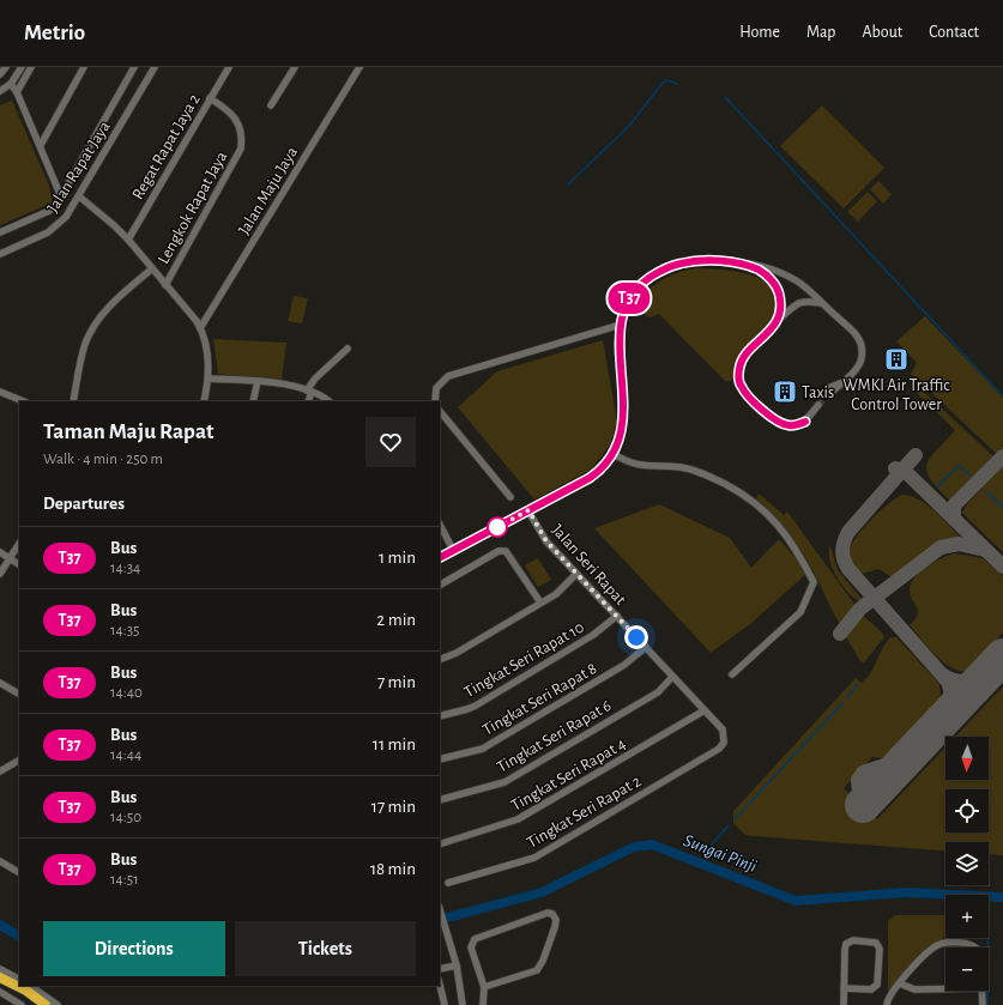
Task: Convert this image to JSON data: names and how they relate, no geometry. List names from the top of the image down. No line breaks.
{"streets":{"street":["Regat Rapat Jaya 2","Jalan Rapat Jaya","Jalan Maju Jaya","Lengkok Rapat Jaya","Jalan Seri Rapat","Tingkat Seri Rapat 10","Tingkat Seri Rapat 8","Tingkat Seri Rapat 6","Tingkat Seri Rapat 4","Tingkat Seri Rapat 2"]},"crossings":[["Regat Rapat Jaya 2","Lengkok Rapat Jaya"],["Jalan Seri Rapat","Tingkat Seri Rapat 10"],["Jalan Seri Rapat","Tingkat Seri Rapat 8"],["Jalan Seri Rapat","Tingkat Seri Rapat 6"],["Jalan Seri Rapat","Tingkat Seri Rapat 4"],["Jalan Seri Rapat","Tingkat Seri Rapat 2"]],"water":["Sungai Pinji"],"places":{"building":["WMKI Air Traffic Control Tower","Taxis"]},"lines":["bus line T37"],"north":"bottom","page":{"header":"Metrio","nav":["Home","Map","About","Contact"],"on_map":"T37","heading":[["Taman Maju Rapat","Walk · 4 min · 250 m"],"Departures"],"list":[{"mark":"T37","name":"Bus","note":"14:34","value":"1 min"},{"mark":"T37","name":"Bus","note":"14:35","value":"2 min"},{"mark":"T37","name":"Bus","note":"14:40","value":"7 min"},{"mark":"T37","name":"Bus","note":"14:44","value":"11 min"},{"mark":"T37","name":"Bus","note":"14:50","value":"17 min"},{"mark":"T37","name":"Bus","note":"14:51","value":"18 min"}],"map_buttons":["+","−"],"buttons":["Directions","Tickets"]}}
